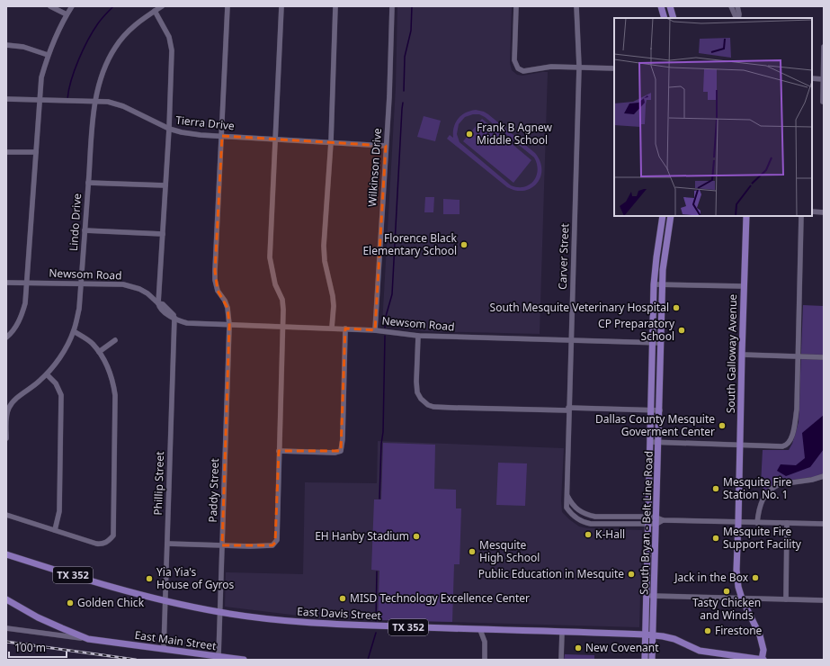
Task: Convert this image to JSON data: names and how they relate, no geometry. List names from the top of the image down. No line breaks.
{"streets":{"main road":["South Galloway Avenue","South Bryan - Belt Line Road","TX 352","East Davis Street","East Main Street"],"street":["Tierra Drive","Wilkinson Drive","Lindo Drive","Carver Street","Newsom Road","Phillip Street","Paddy Street"]},"crossings":[["Tierra Drive","Wilkinson Drive"],["Tierra Drive","Lindo Drive"],["Tierra Drive","Paddy Street"],["Wilkinson Drive","Newsom Road"],["Lindo Drive","Newsom Road"],["Carver Street","Newsom Road"],["Carver Street","South Bryan - Belt Line Road"],["Newsom Road","Phillip Street"],["Newsom Road","Paddy Street"],["Newsom Road","South Bryan - Belt Line Road"],["South Galloway Avenue","East Davis Street"],["Phillip Street","East Davis Street"],["Phillip Street","East Main Street"],["Paddy Street","East Davis Street"],["Paddy Street","East Main Street"],["South Bryan - Belt Line Road","East Davis Street"]],"places":["Frank B Agnew Middle School","Florence Black Elementary School","South Mesquite Veterinary Hospital","CP Preparatory School","Dallas County Mesquite Goverment Center","Mesquite Fire Station No. 1","K-Hall","EH Hanby Stadium","Mesquite Fire Support Facility","Mesquite High School","Public Education in Mesquite","Jack in the Box","Yia Yia's House of Gyros","Tasty Chicken and Winds","MISD Technology Excellence Center","Golden Chick","Firestone","New Covenant"],"scale_bar":"100 m"}
